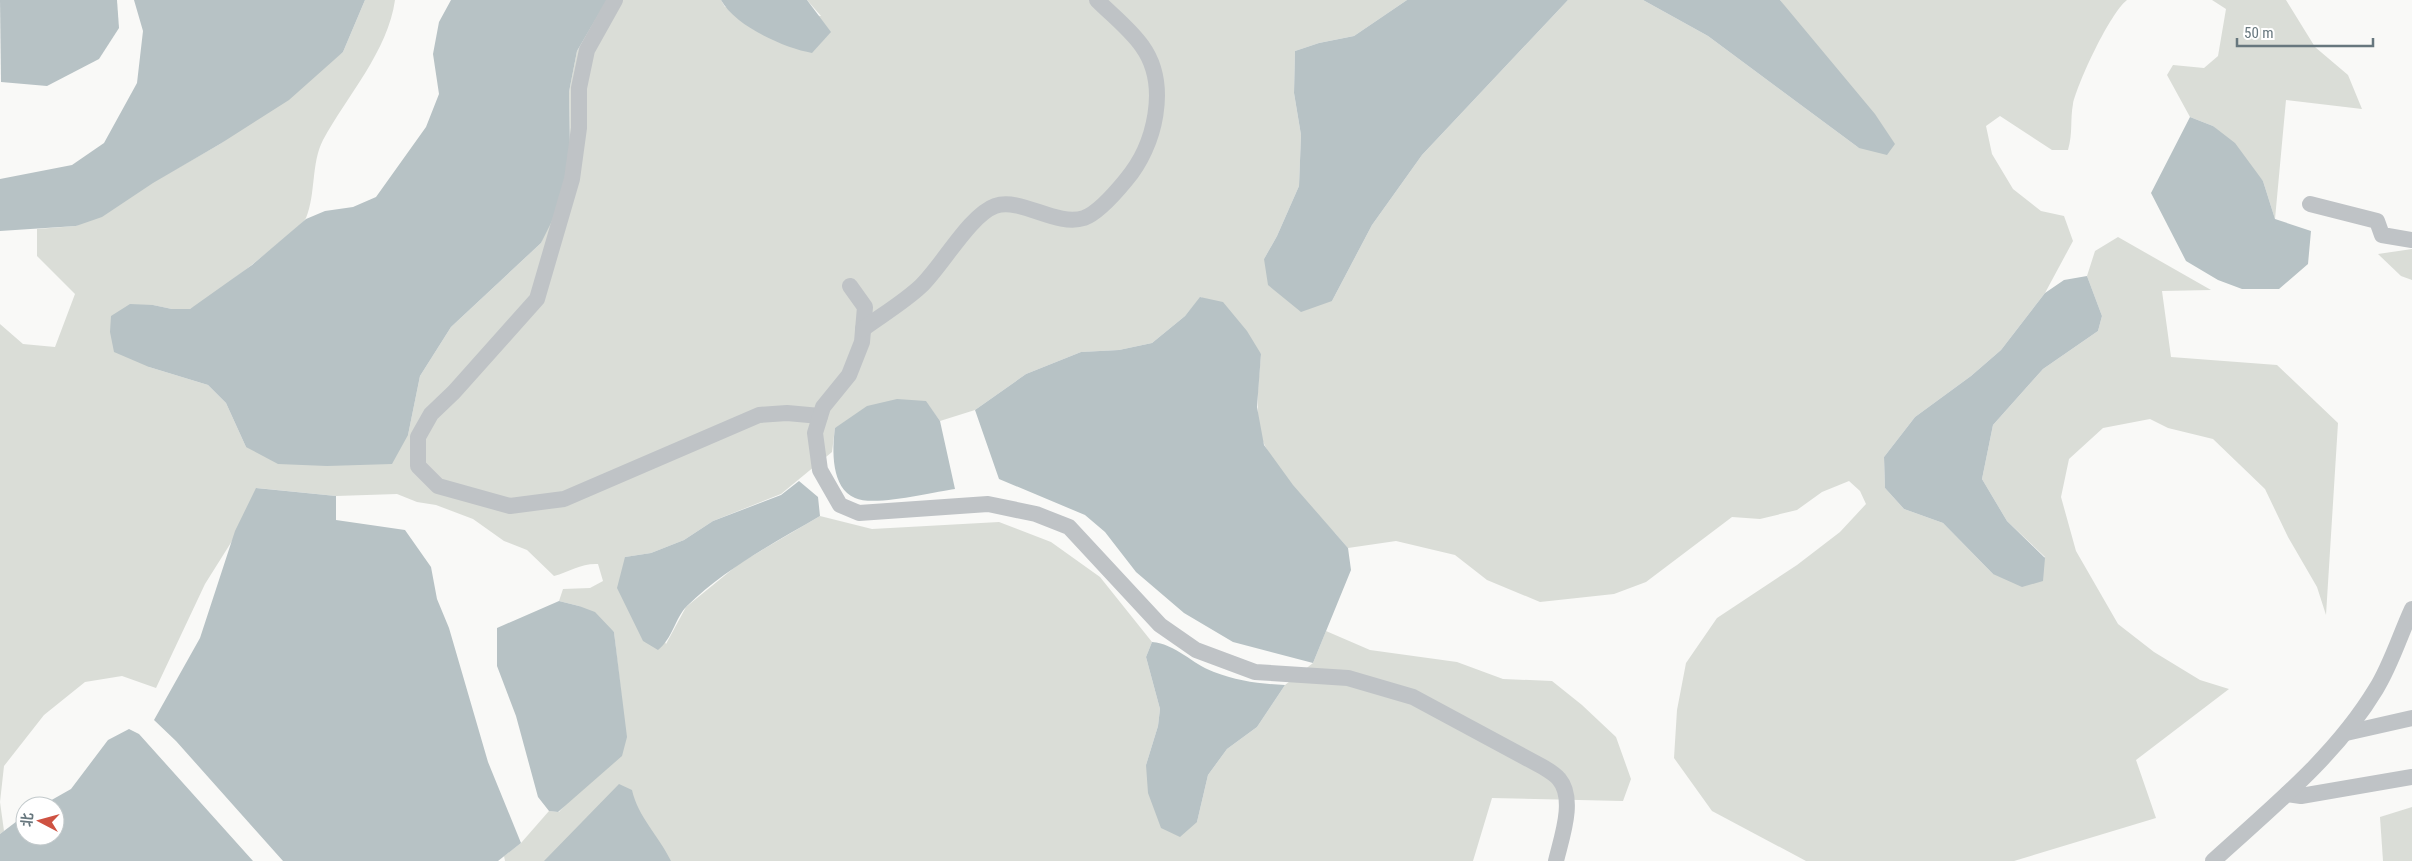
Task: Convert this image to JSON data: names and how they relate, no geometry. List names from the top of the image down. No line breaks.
{"scale_bar":"50 m","north":"left"}
